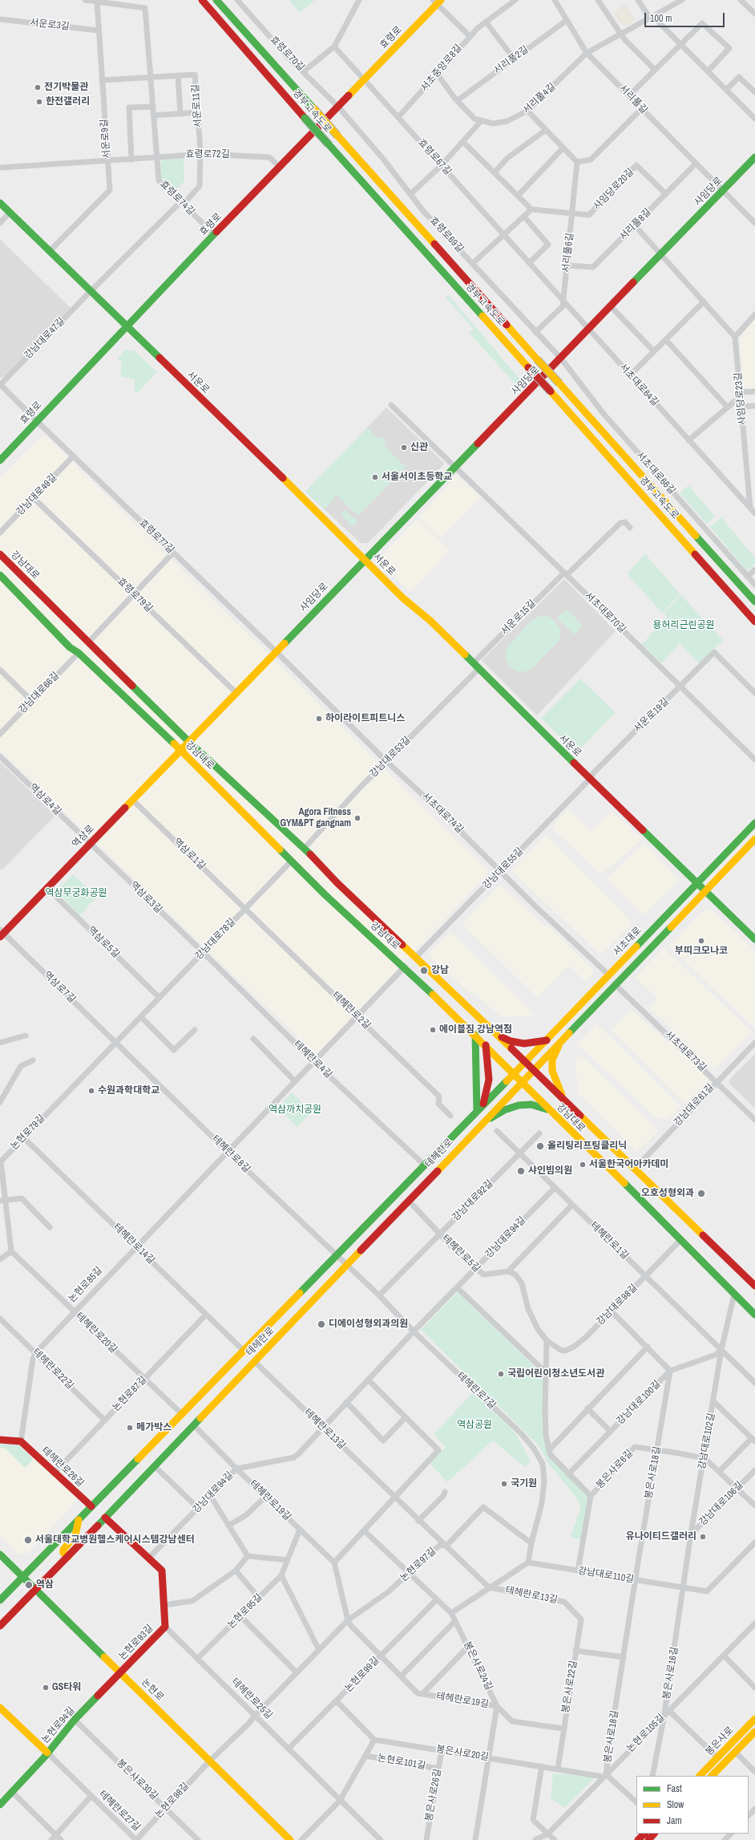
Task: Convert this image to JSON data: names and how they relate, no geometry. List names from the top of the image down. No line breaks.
{"streets":{"main road":["효령로","경부고속도로","사임당로","서운로","강남대로","역삼로","서초대로","테헤란로","테헤란로26길","논현로93길","논현로","논현로94길","봉은사로","테헤란로27길"],"street":["서운로3길","효령로70길","서리풀2길","서초중앙로8길","서리풀4길","서리풀길","서운로11길","서운로9길","효령로72길","효령로67길","사임당로20길","효령로74길","서리풀8길","효령로69길","서리풀6길","강남대로47길","서초대로64길","사임당로23길","서초대로66길","강남대로49길","효령로77길","효령로79길","서초대로70길","서운로15길","강남대로66길","서운로19길","강남대로53길","역삼로4길","서초대로74길","역삼로1길","강남대로55길","역삼로3길","강남대로78길","역삼로5길","역삼로7길","테헤란로2길","서초대로73길","테헤란로4길","강남대로61길","논현로79길","테헤란로8길","강남대로92길","강남대로94길","테헤란로1길","테헤란로14길","테헤란로5길","논현로85길","강남대로98길","테헤란로20길","테헤란로22길","테헤란로7길","논현로87길","강남대로100길","테헤란로13길","강남대로102길","봉은사로6길","봉은사로18길","테헤란로19길","강남대로106길","논현로97길","강남대로110길","논현로95길","봉은사로24길","봉은사로16길","논현로99길","봉은사로22길","테헤란로25길","논현로105길","봉은사로20길","논현로101길","봉은사로30길","봉은사로26길","논현로98길"]},"crossings":[["서운로3길","서운로9길"],["효령로","효령로70길"],["효령로","서초중앙로8길"],["효령로","효령로72길"],["효령로","효령로67길"],["효령로","효령로74길"],["효령로","효령로69길"],["효령로","서운로"],["효령로","효령로77길"],["효령로70길","효령로69길"],["서리풀2길","서리풀길"],["서초중앙로8길","효령로67길"],["서리풀4길","서리풀길"],["서리풀길","사임당로"],["서리풀길","서리풀8길"],["서운로11길","서운로9길"],["서운로11길","효령로72길"],["서운로11길","효령로74길"],["서운로11길","강남대로47길"],["서운로11길","서운로"],["서운로9길","효령로72길"],["서운로9길","효령로74길"],["서운로9길","서운로"],["효령로72길","효령로74길"],["효령로67길","사임당로"],["효령로67길","서리풀6길"],["효령로67길","서초대로64길"],["사임당로20길","서리풀8길"],["사임당로20길","서리풀6길"],["사임당로","효령로69길"],["사임당로","서운로"],["사임당로","서초대로64길"],["사임당로","서초대로66길"],["사임당로","효령로77길"],["사임당로","강남대로"],["사임당로","효령로79길"],["사임당로","서초대로70길"],["사임당로","서초대로74길"],["사임당로","역삼로"],["서리풀8길","서리풀6길"],["효령로69길","서리풀6길"],["효령로69길","서초대로66길"],["강남대로47길","서운로"],["강남대로47길","효령로77길"],["서운로","서운로15길"],["서운로","서운로19길"],["서운로","강남대로53길"],["서운로","강남대로55길"],["서운로","서초대로"],["서초대로64길","사임당로23길"],["강남대로49길","효령로77길"],["강남대로49길","효령로79길"],["효령로77길","서초대로74길"],["강남대로","강남대로66길"],["강남대로","강남대로53길"],["강남대로","역삼로"],["강남대로","강남대로55길"],["강남대로","강남대로78길"],["강남대로","서초대로"],["강남대로","강남대로61길"],["강남대로","테헤란로"],["강남대로","논현로85길"],["강남대로","강남대로98길"],["강남대로","강남대로102길"],["서초대로70길","서운로15길"],["서초대로70길","서운로19길"],["서운로19길","강남대로55길"],["강남대로53길","서초대로74길"],["역삼로4길","역삼로"],["역삼로4길","역삼로3길"],["서초대로74길","강남대로55길"],["서초대로74길","서초대로"],["역삼로","역삼로1길"],["역삼로","역삼로3길"],["역삼로","역삼로5길"],["역삼로","역삼로7길"],["역삼로1길","강남대로78길"],["역삼로1길","테헤란로2길"],["역삼로3길","강남대로78길"],["역삼로3길","테헤란로4길"],["강남대로78길","역삼로5길"],["강남대로78길","역삼로7길"],["강남대로78길","테헤란로2길"],["강남대로78길","테헤란로4길"],["강남대로78길","논현로79길"],["강남대로78길","테헤란로8길"],["서초대로","테헤란로"],["역삼로7길","논현로79길"],["역삼로7길","테헤란로8길"],["테헤란로2길","논현로85길"],["서초대로73길","강남대로61길"],["테헤란로4길","테헤란로"],["테헤란로4길","논현로85길"],["논현로79길","테헤란로8길"],["논현로79길","테헤란로14길"],["논현로79길","테헤란로20길"],["테헤란로","테헤란로8길"],["테헤란로","테헤란로14길"],["테헤란로","테헤란로5길"],["테헤란로","테헤란로20길"],["테헤란로","테헤란로7길"],["테헤란로","테헤란로13길"],["테헤란로","테헤란로26길"],["테헤란로","테헤란로19길"],["테헤란로","논현로"],["테헤란로8길","논현로85길"],["테헤란로8길","테헤란로7길"],["강남대로92길","테헤란로1길"],["강남대로92길","테헤란로5길"],["강남대로92길","테헤란로7길"],["강남대로94길","테헤란로1길"],["강남대로94길","테헤란로5길"],["강남대로94길","테헤란로7길"],["강남대로94길","테헤란로13길"],["강남대로94길","테헤란로19길"],["테헤란로1길","강남대로98길"],["테헤란로1길","강남대로100길"],["테헤란로1길","강남대로102길"],["테헤란로14길","논현로85길"],["테헤란로14길","논현로87길"],["논현로85길","테헤란로20길"],["논현로85길","테헤란로22길"],["논현로85길","테헤란로26길"],["테헤란로20길","논현로87길"],["테헤란로22길","논현로87길"],["테헤란로7길","논현로97길"],["논현로87길","테헤란로26길"],["강남대로100길","강남대로102길"],["강남대로100길","봉은사로18길"],["테헤란로13길","논현로97길"],["테헤란로13길","봉은사로22길"],["강남대로102길","봉은사로6길"],["강남대로102길","강남대로106길"],["강남대로102길","강남대로110길"],["강남대로102길","봉은사로16길"],["봉은사로6길","봉은사로18길"],["봉은사로18길","강남대로110길"],["봉은사로18길","논현로105길"],["봉은사로18길","봉은사로20길"],["테헤란로19길","논현로97길"],["테헤란로19길","논현로95길"],["테헤란로19길","봉은사로24길"],["테헤란로19길","논현로99길"],["테헤란로19길","봉은사로22길"],["논현로97길","봉은사로24길"],["논현로97길","논현로"],["논현로97길","테헤란로25길"],["논현로97길","논현로98길"],["강남대로110길","봉은사로16길"],["논현로95길","테헤란로25길"],["논현로93길","논현로"],["논현로93길","테헤란로25길"],["논현로93길","논현로94길"],["봉은사로24길","논현로99길"],["봉은사로16길","논현로105길"],["논현로99길","테헤란로25길"],["봉은사로22길","봉은사로20길"],["논현로","논현로94길"],["논현로","논현로98길"],["테헤란로25길","논현로101길"],["논현로94길","봉은사로30길"],["논현로94길","테헤란로27길"],["논현로105길","봉은사로20길"],["봉은사로20길","논현로101길"],["봉은사로20길","봉은사로26길"],["논현로101길","봉은사로26길"],["봉은사로30길","논현로98길"],["논현로98길","테헤란로27길"]],"parks":["용허리근린공원","역삼무궁화공원","역삼까치공원","역삼공원"],"places":["전기박물관","한전갤러리","신관","서울서이초등학교","하이라이트피트니스","Agora Fitness GYM&PT gangnam","부띠크모나코","강남","에이블짐 강남역점","수원과학대학교","올리팅리프팅클리닉","서울한국어아카데미","샤인빔의원","오호성형외과","디에이성형외과의원","국립어린이청소년도서관","메가박스","국기원","유나이티드갤러리","서울대학교병원헬스케어시스템강남센터","역삼","GS타워"],"legend":["Fast","Slow","Jam"],"scale_bar":"100 m"}
